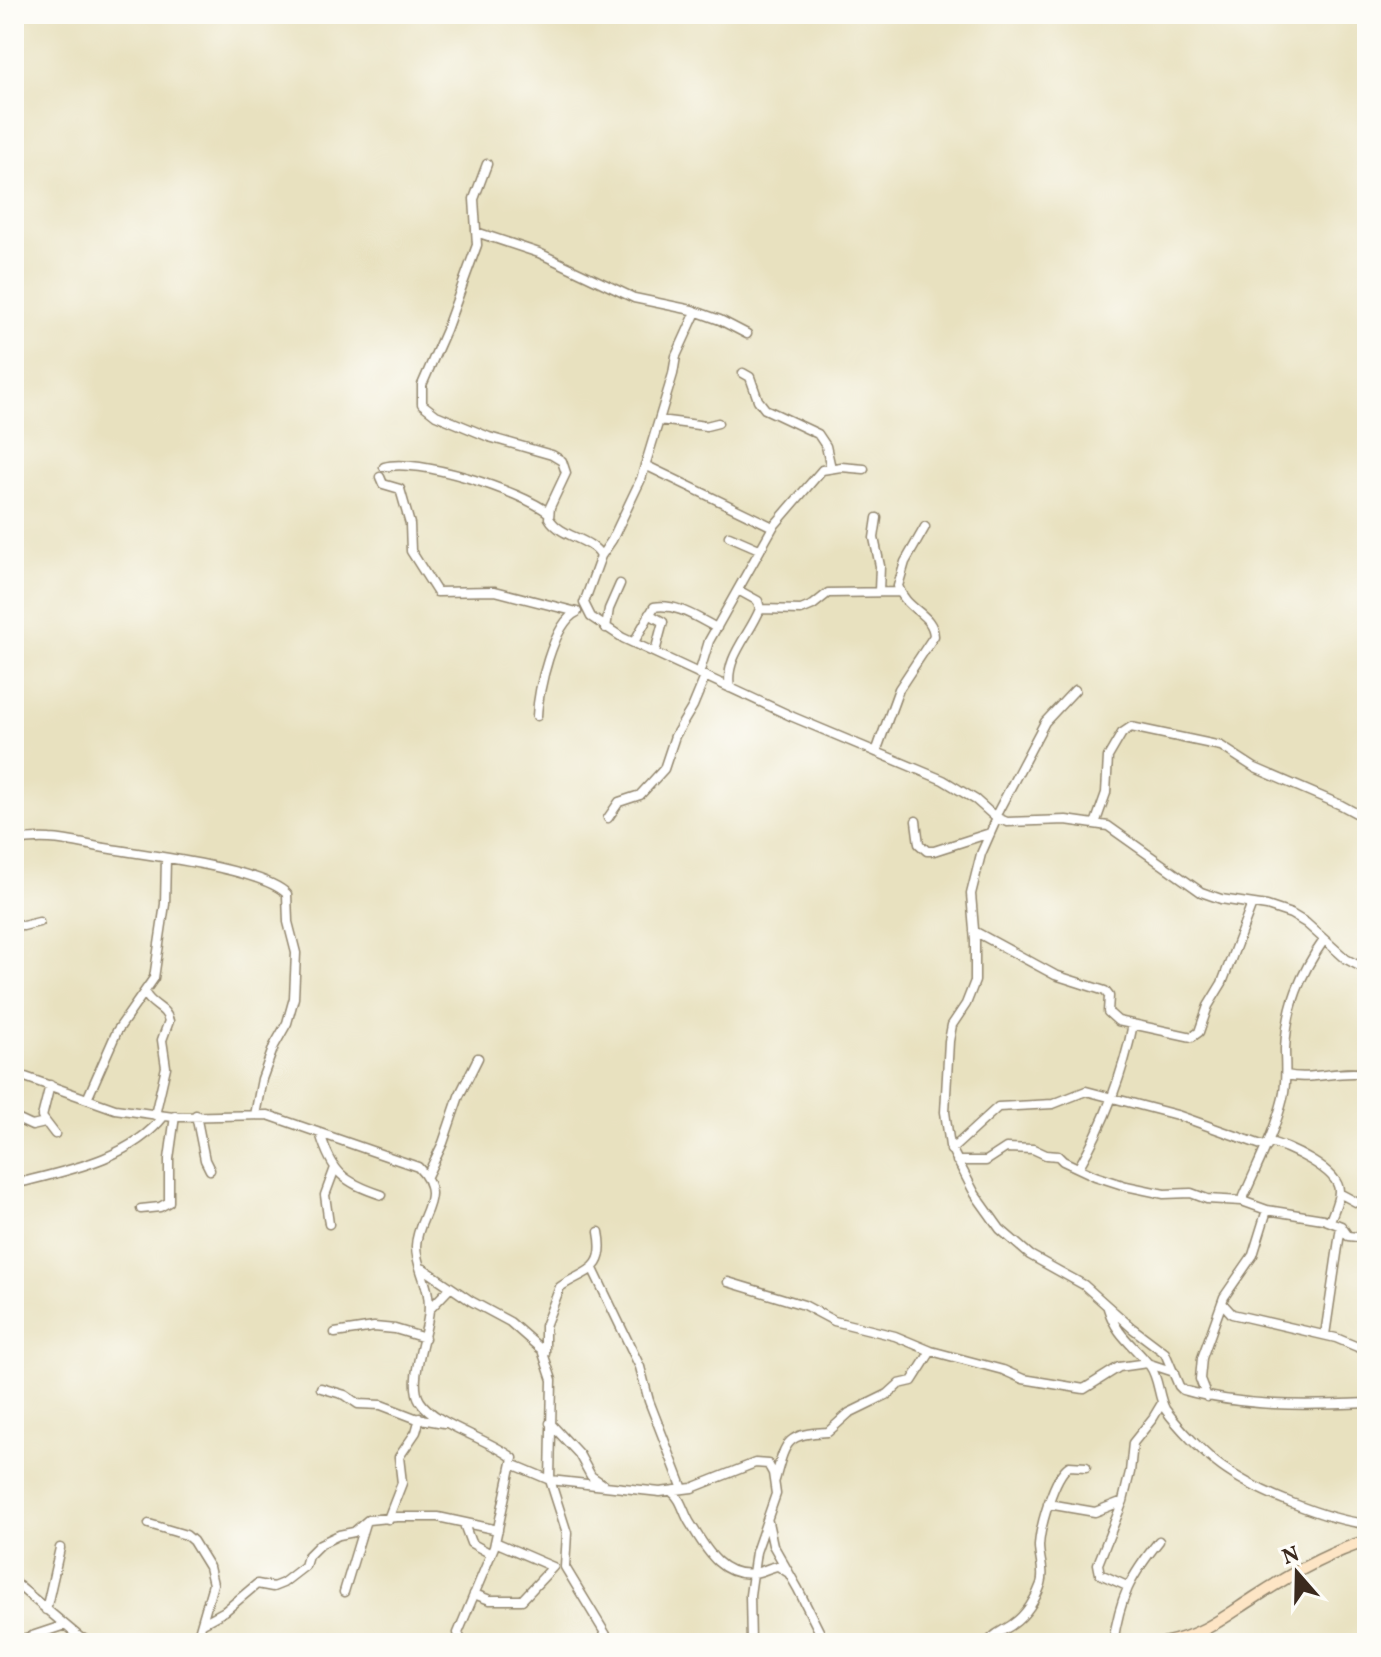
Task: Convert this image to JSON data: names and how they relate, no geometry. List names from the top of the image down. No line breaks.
{"north":"top"}
